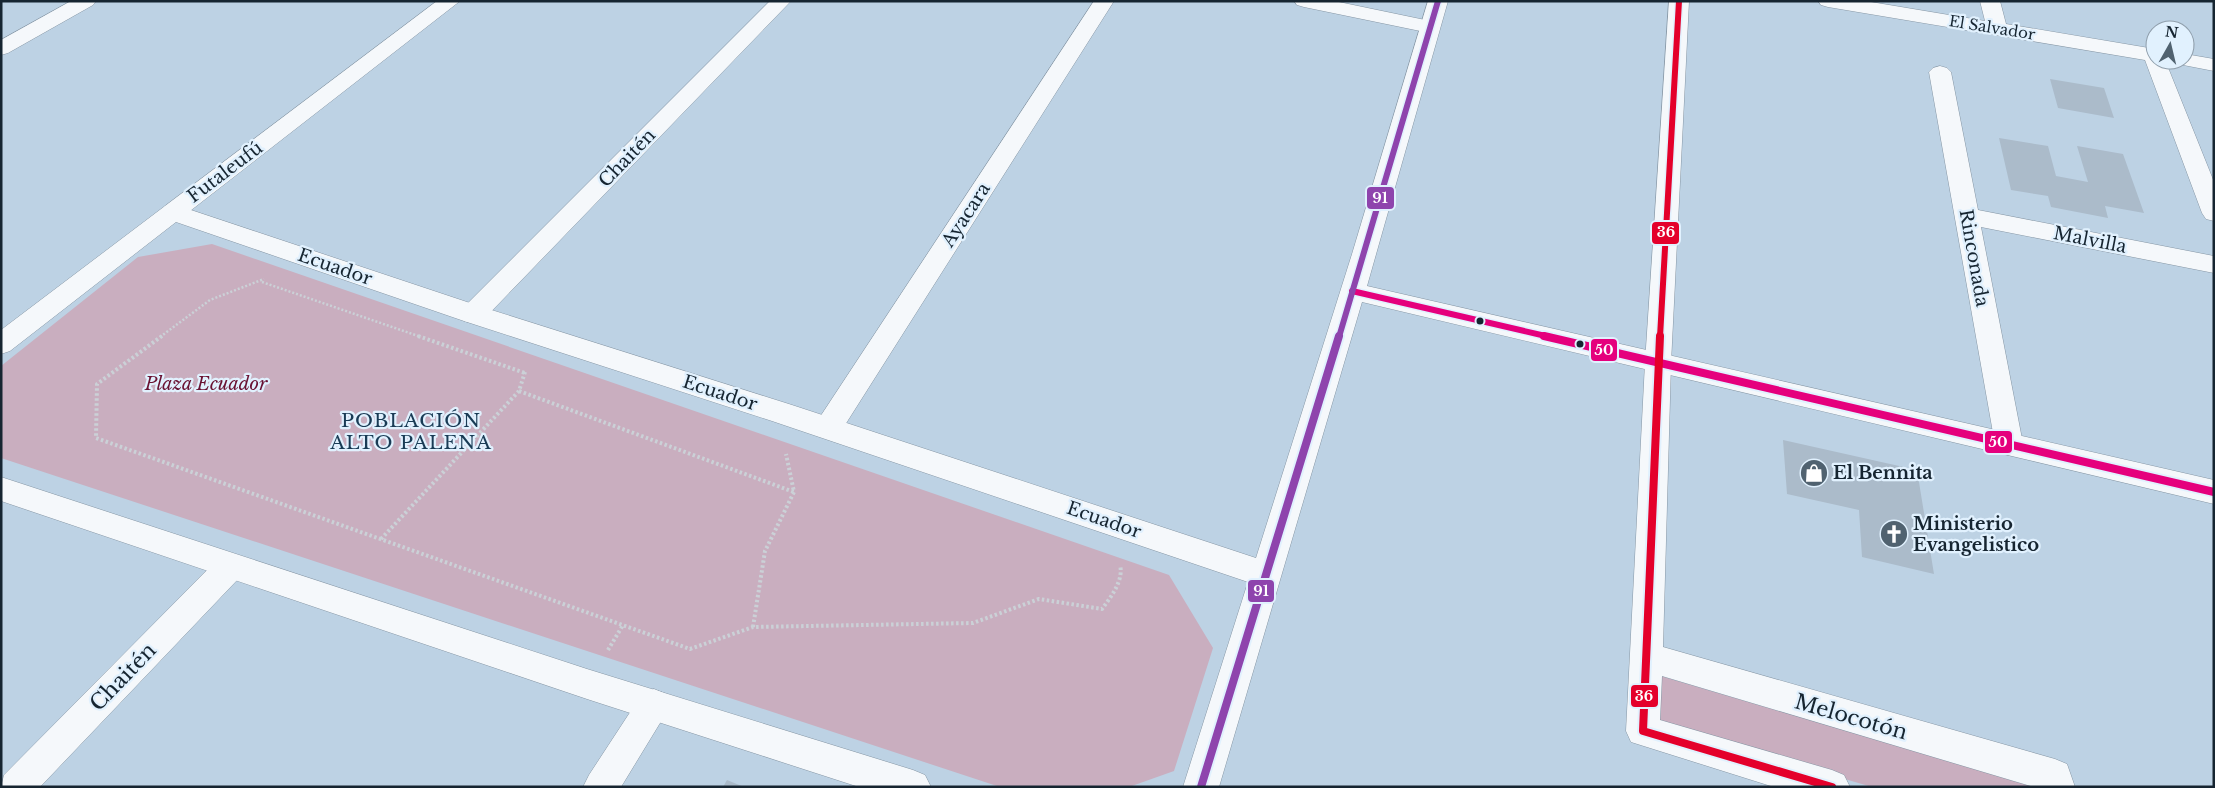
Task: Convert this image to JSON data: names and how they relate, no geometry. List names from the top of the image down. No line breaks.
{"streets":{"street":["El Salvador","Chaitén","Futaleufú","Ayacara","Malvilla","Rinconada","Ecuador","Melocotón"]},"crossings":[["Chaitén","Ecuador"],["Futaleufú","Ecuador"],["Ayacara","Ecuador"],["Malvilla","Rinconada"]],"districts":["POBLACIÓN ALTO PALENA"],"parks":["Plaza Ecuador"],"places":{"shop":["El Bennita"],"church":["Ministerio Evangelistico"]},"lines":["transit line 36","transit line 91","transit line 50"],"north":"top"}
